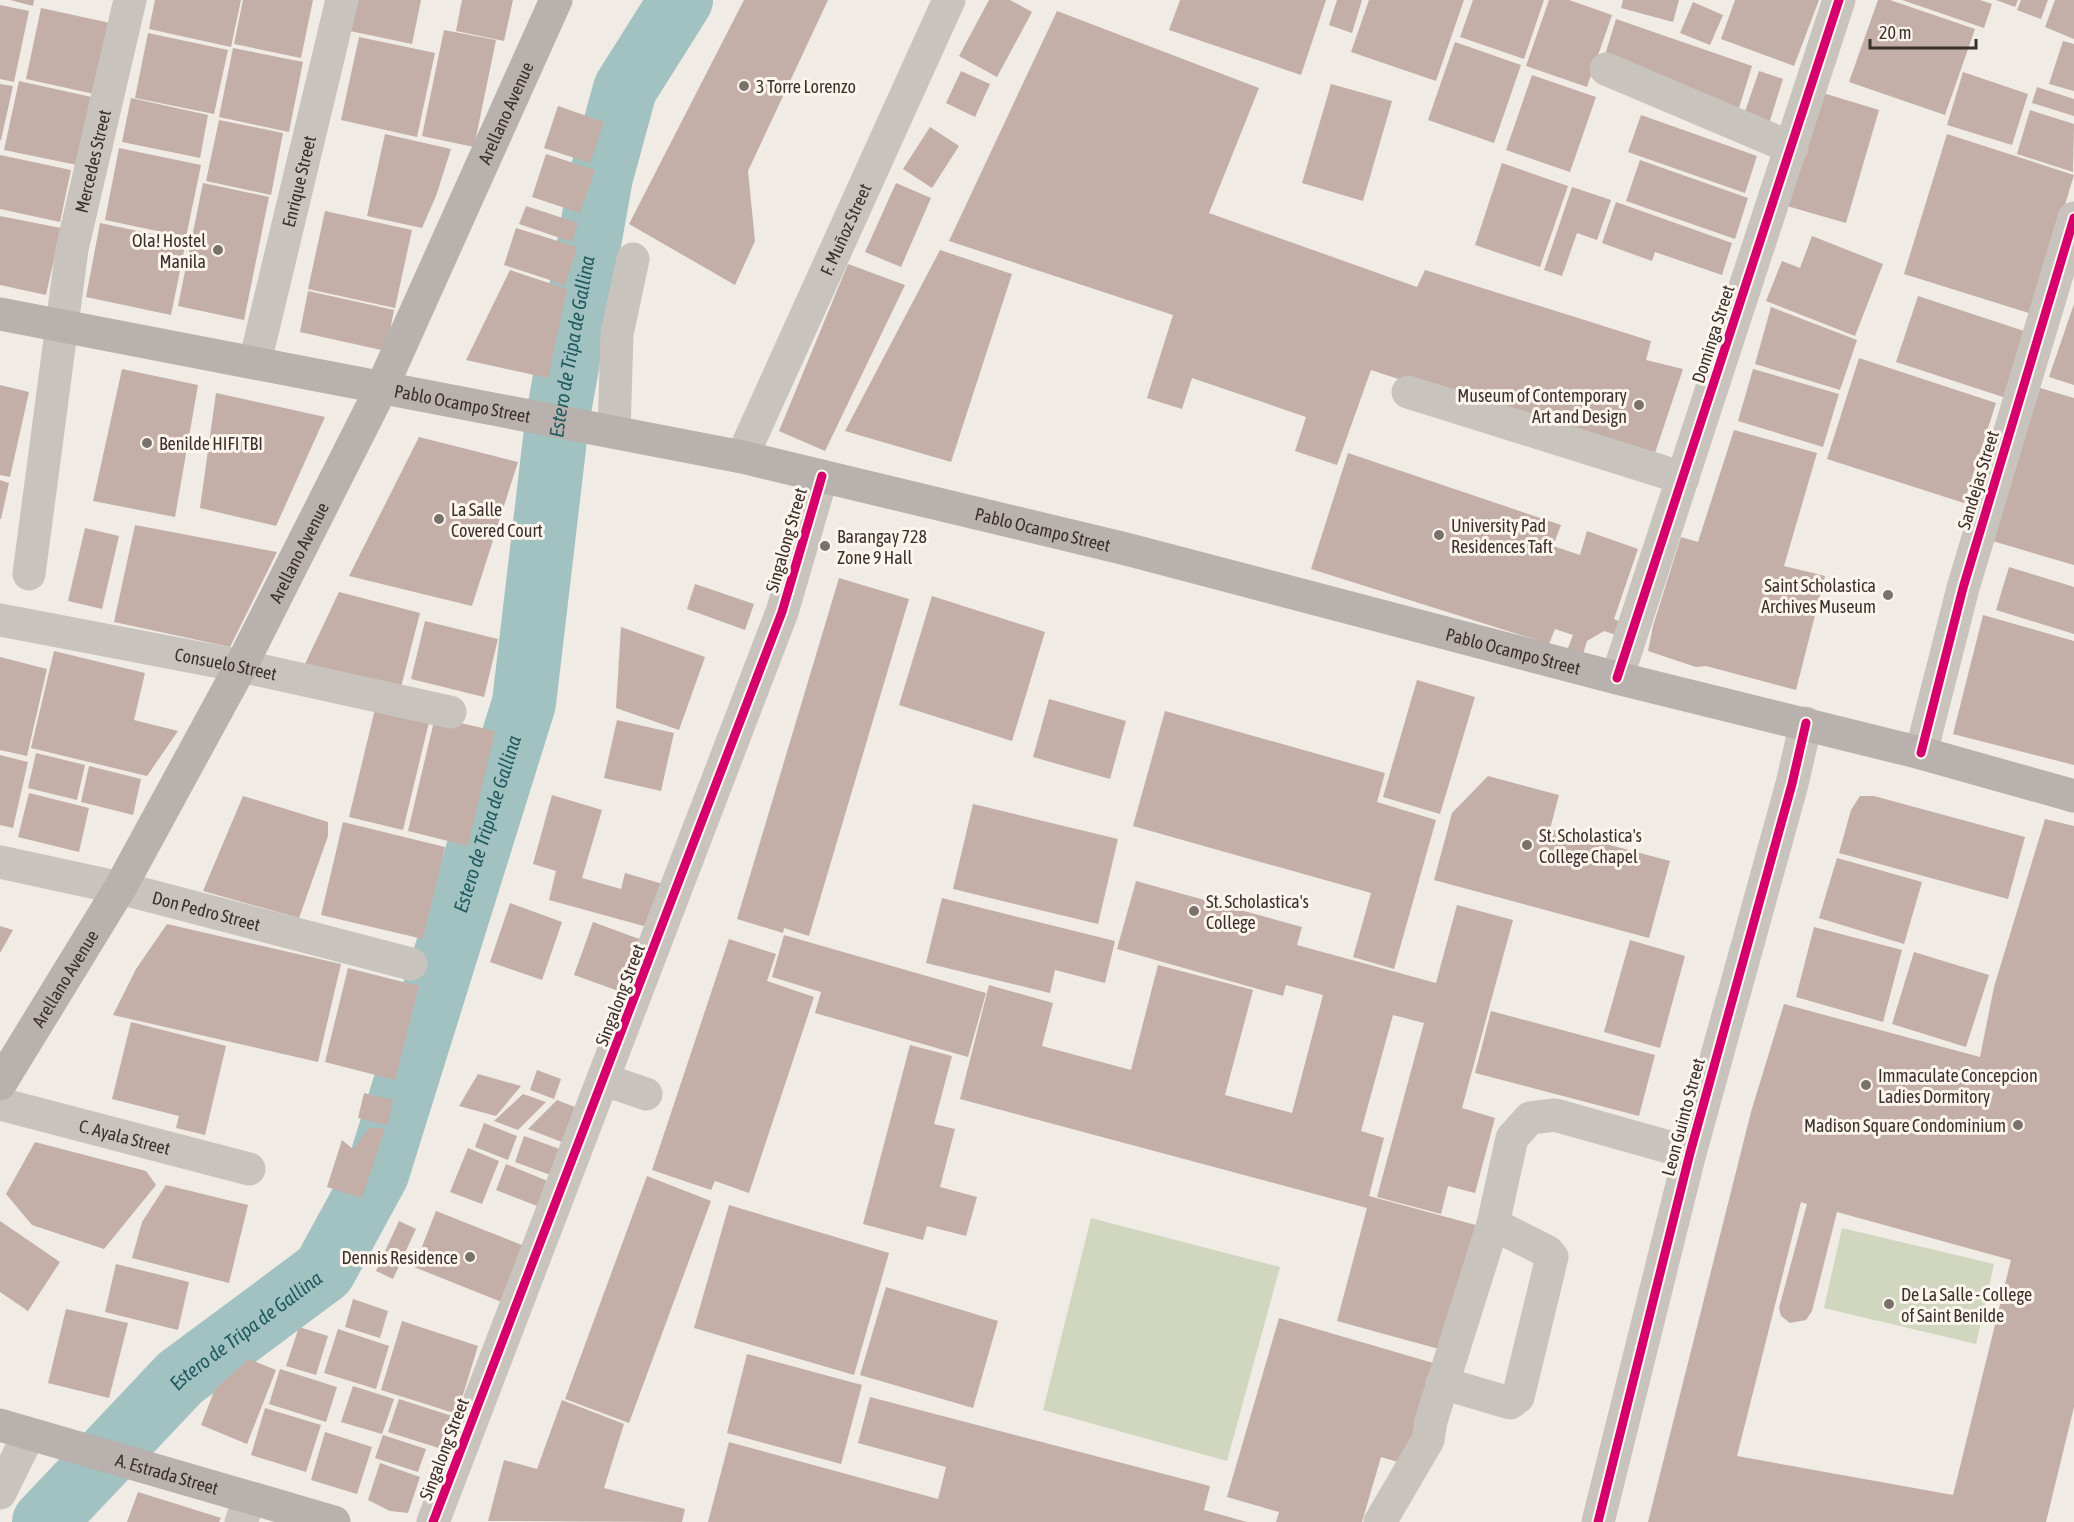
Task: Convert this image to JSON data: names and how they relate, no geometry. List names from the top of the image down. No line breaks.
{"streets":{"main road":["Arellano Avenue","Pablo Ocampo Street","A. Estrada Street"],"street":["Mercedes Street","Enrique Street","F. Muñoz Street","Dominga Street","Sandejas Street","Singalong Street","Consuelo Street","Don Pedro Street","Leon Guinto Street","C. Ayala Street"]},"crossings":[["Arellano Avenue","Pablo Ocampo Street"],["Arellano Avenue","Consuelo Street"],["Arellano Avenue","Don Pedro Street"],["Mercedes Street","Pablo Ocampo Street"],["Enrique Street","Pablo Ocampo Street"],["F. Muñoz Street","Pablo Ocampo Street"],["Dominga Street","Pablo Ocampo Street"],["Pablo Ocampo Street","Sandejas Street"],["Pablo Ocampo Street","Singalong Street"],["Pablo Ocampo Street","Leon Guinto Street"]],"water":["Estero de Tripa de Gallina"],"places":["3 Torre Lorenzo","Ola! Hostel Manila","Museum of Contemporary Art and Design","Benilde HIFI TBI","La Salle Covered Court","University Pad Residences Taft","Barangay 728 Zone 9 Hall","Saint Scholastica Archives Museum","St. Scholastica's College Chapel","St. Scholastica's College","Immaculate Concepcion Ladies Dormitory","Madison Square Condominium","Dennis Residence","De La Salle - College of Saint Benilde"],"scale_bar":"20 m"}
